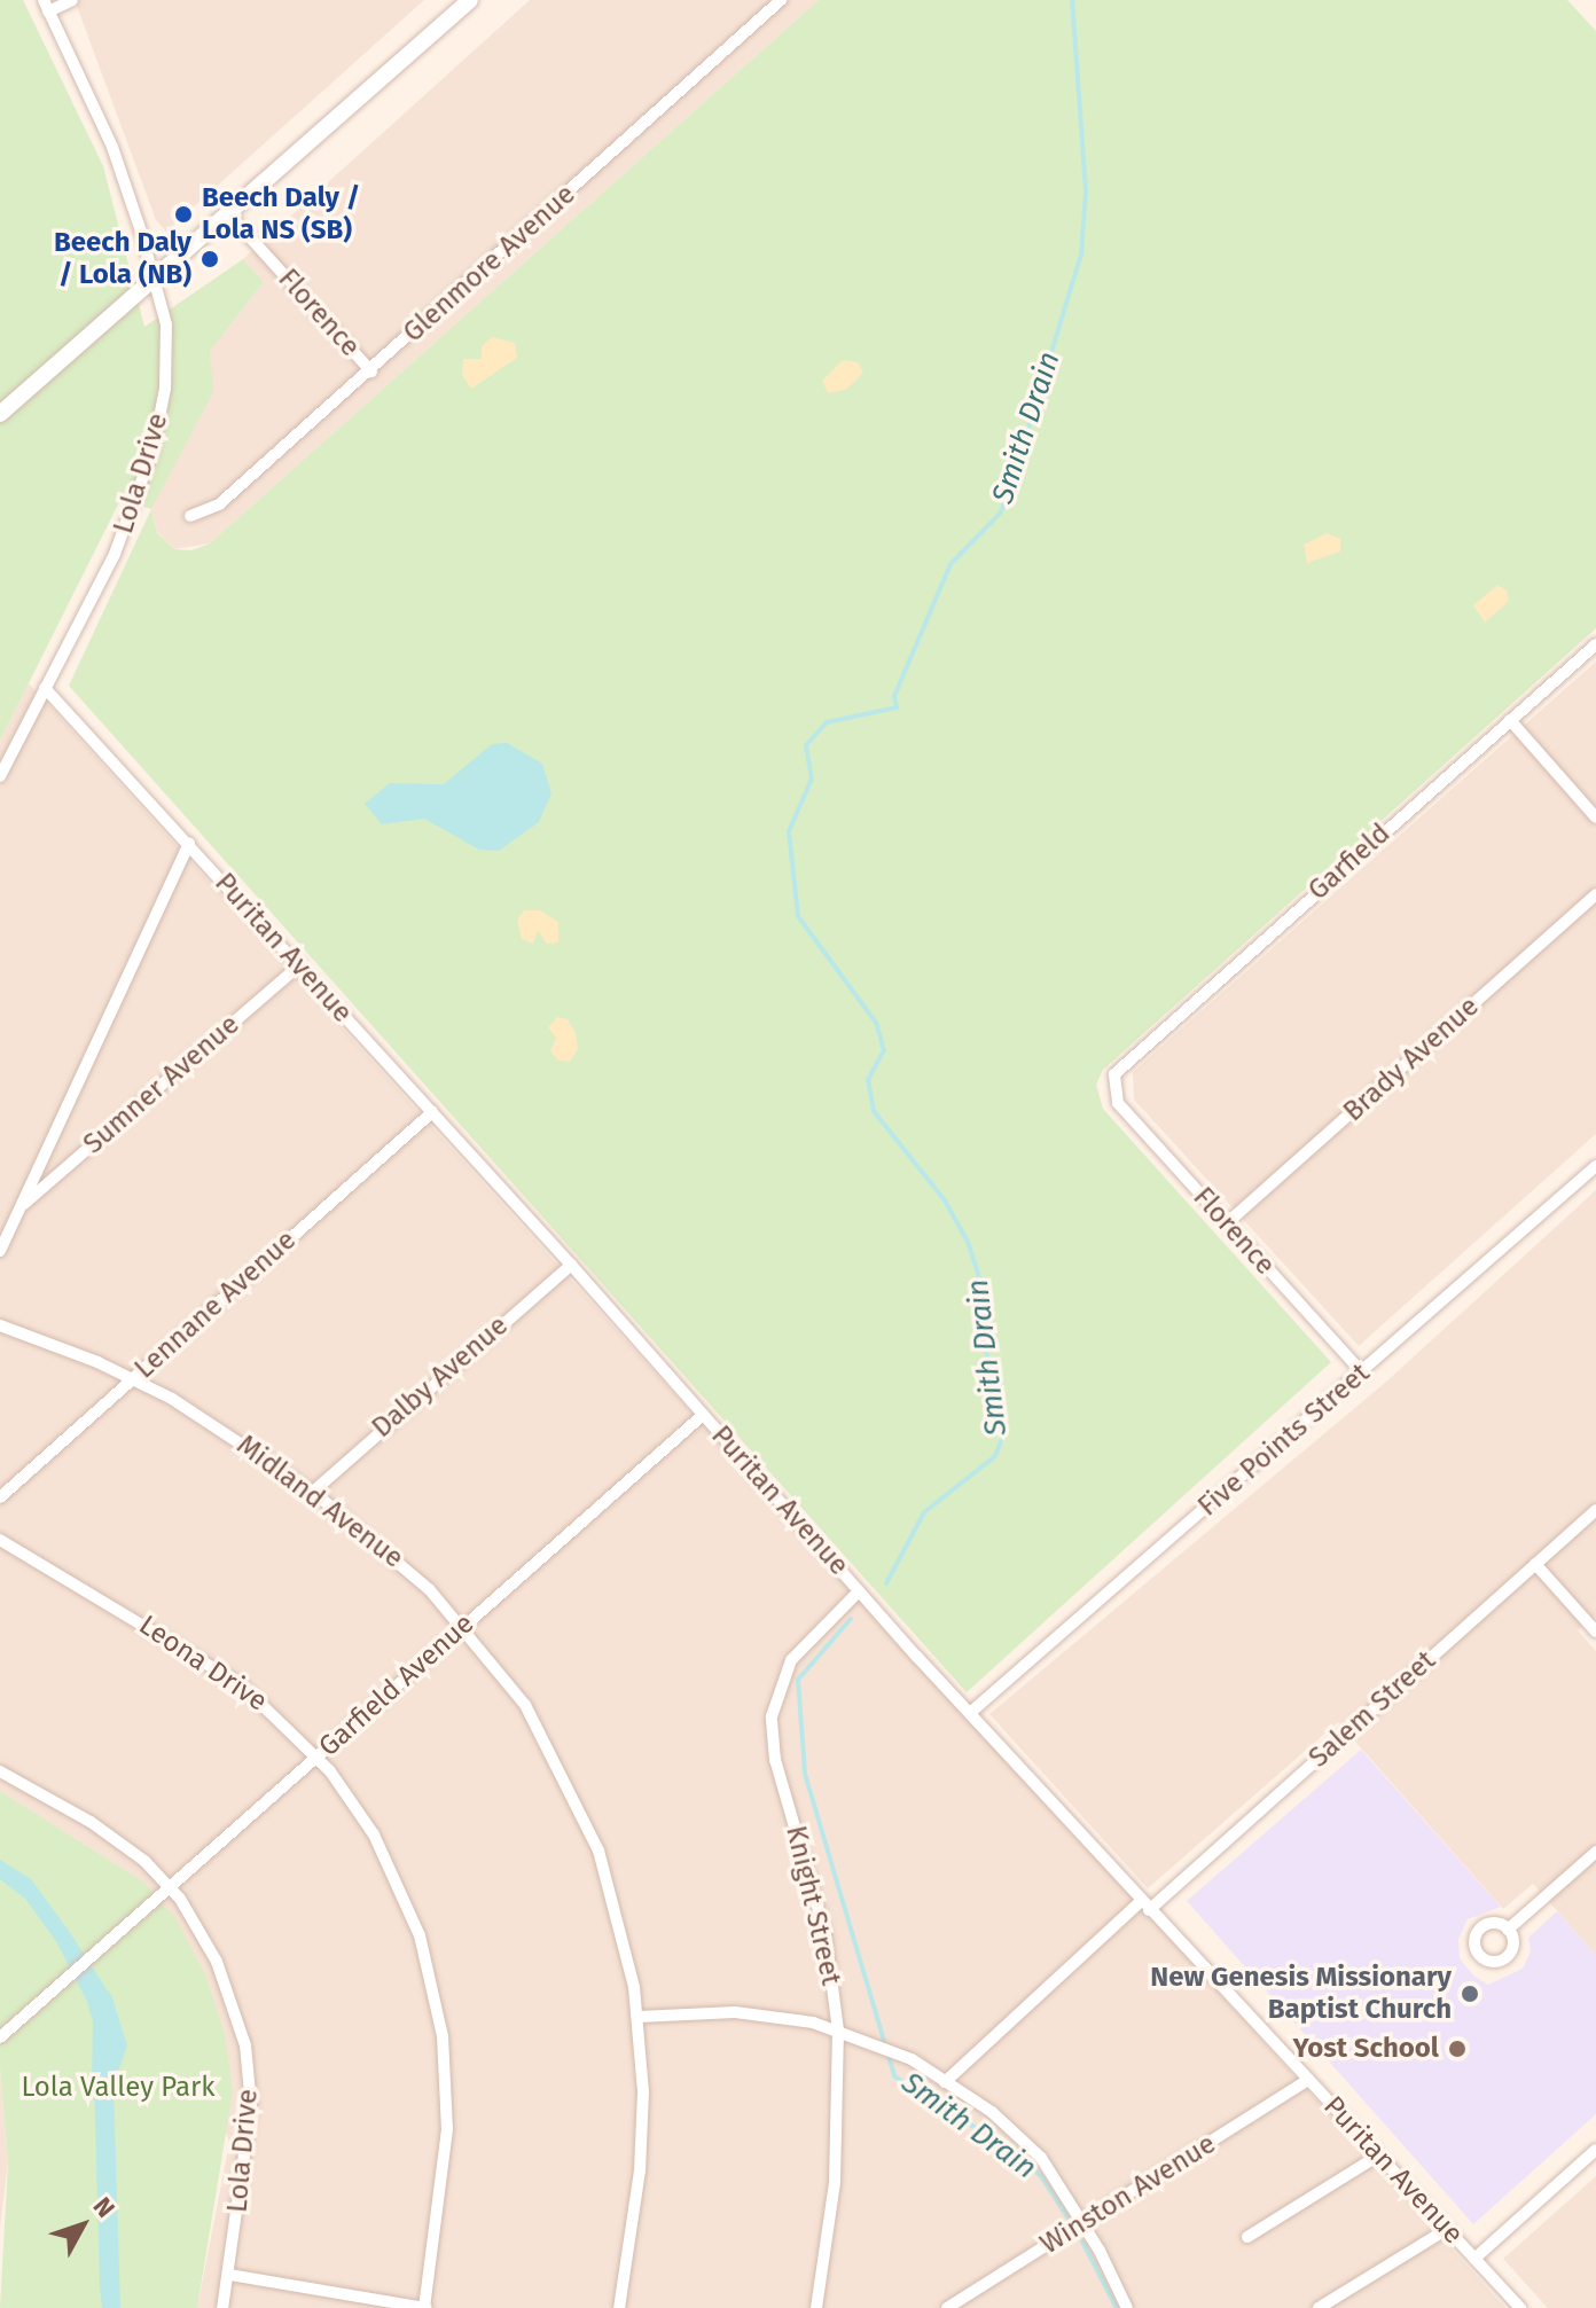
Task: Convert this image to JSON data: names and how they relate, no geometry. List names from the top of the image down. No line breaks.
{"streets":{"street":["Glenmore Avenue","Florence","Lola Drive","Garfield","Puritan Avenue","Brady Avenue","Sumner Avenue","Lennane Avenue","Dalby Avenue","Five Points Street","Midland Avenue","Leona Drive","Garfield Avenue","Salem Street","Knight Street","Winston Avenue"]},"crossings":[["Glenmore Avenue","Florence"],["Florence","Garfield"],["Florence","Brady Avenue"],["Florence","Five Points Street"],["Lola Drive","Puritan Avenue"],["Lola Drive","Garfield Avenue"],["Puritan Avenue","Sumner Avenue"],["Puritan Avenue","Lennane Avenue"],["Puritan Avenue","Dalby Avenue"],["Puritan Avenue","Five Points Street"],["Puritan Avenue","Garfield Avenue"],["Puritan Avenue","Salem Street"],["Puritan Avenue","Knight Street"],["Puritan Avenue","Winston Avenue"],["Lennane Avenue","Midland Avenue"],["Dalby Avenue","Midland Avenue"],["Midland Avenue","Garfield Avenue"],["Leona Drive","Garfield Avenue"]],"water":["Smith Drain"],"parks":["Lola Valley Park"],"places":["Beech Daly / Lola NS (SB)","Beech Daly / Lola (NB)","New Genesis Missionary Baptist Church","Yost School"],"north":"top right"}
